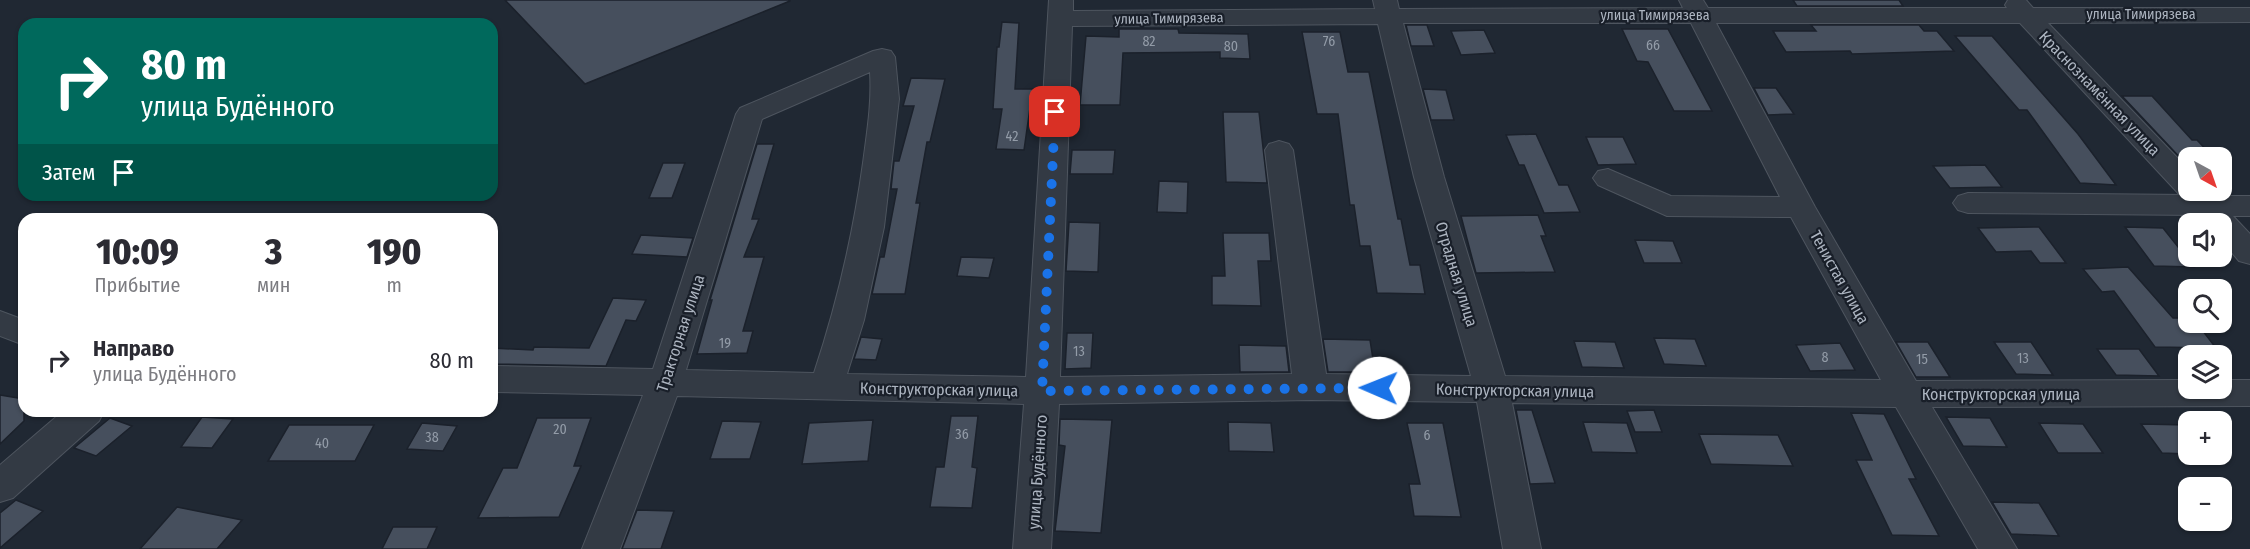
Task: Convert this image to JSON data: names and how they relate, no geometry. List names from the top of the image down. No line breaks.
{"streets":{"street":["улица Тимирязева","Краснознамённая улица","Отрадная улица","Тенистая улица","Тракторная улица","Конструкторская улица","улица Будённого"]},"crossings":[["улица Тимирязева","Краснознамённая улица"],["улица Тимирязева","Отрадная улица"],["улица Тимирязева","Тенистая улица"],["улица Тимирязева","улица Будённого"],["Отрадная улица","Конструкторская улица"],["Тенистая улица","Конструкторская улица"],["Тракторная улица","Конструкторская улица"],["Конструкторская улица","улица Будённого"]],"house_numbers":["82","76","66","80","42","19","13","8","13","15","20","36","6","38","40"],"north":"bottom right","page":{"turn":["80 m","улица Будённого"],"then":"Затем","map_buttons":["+","−"],"eta":["10:09","Прибытие","3","мин","190","m"],"list":[{"name":"Направо","note":"улица Будённого","value":"80 m"}]}}
